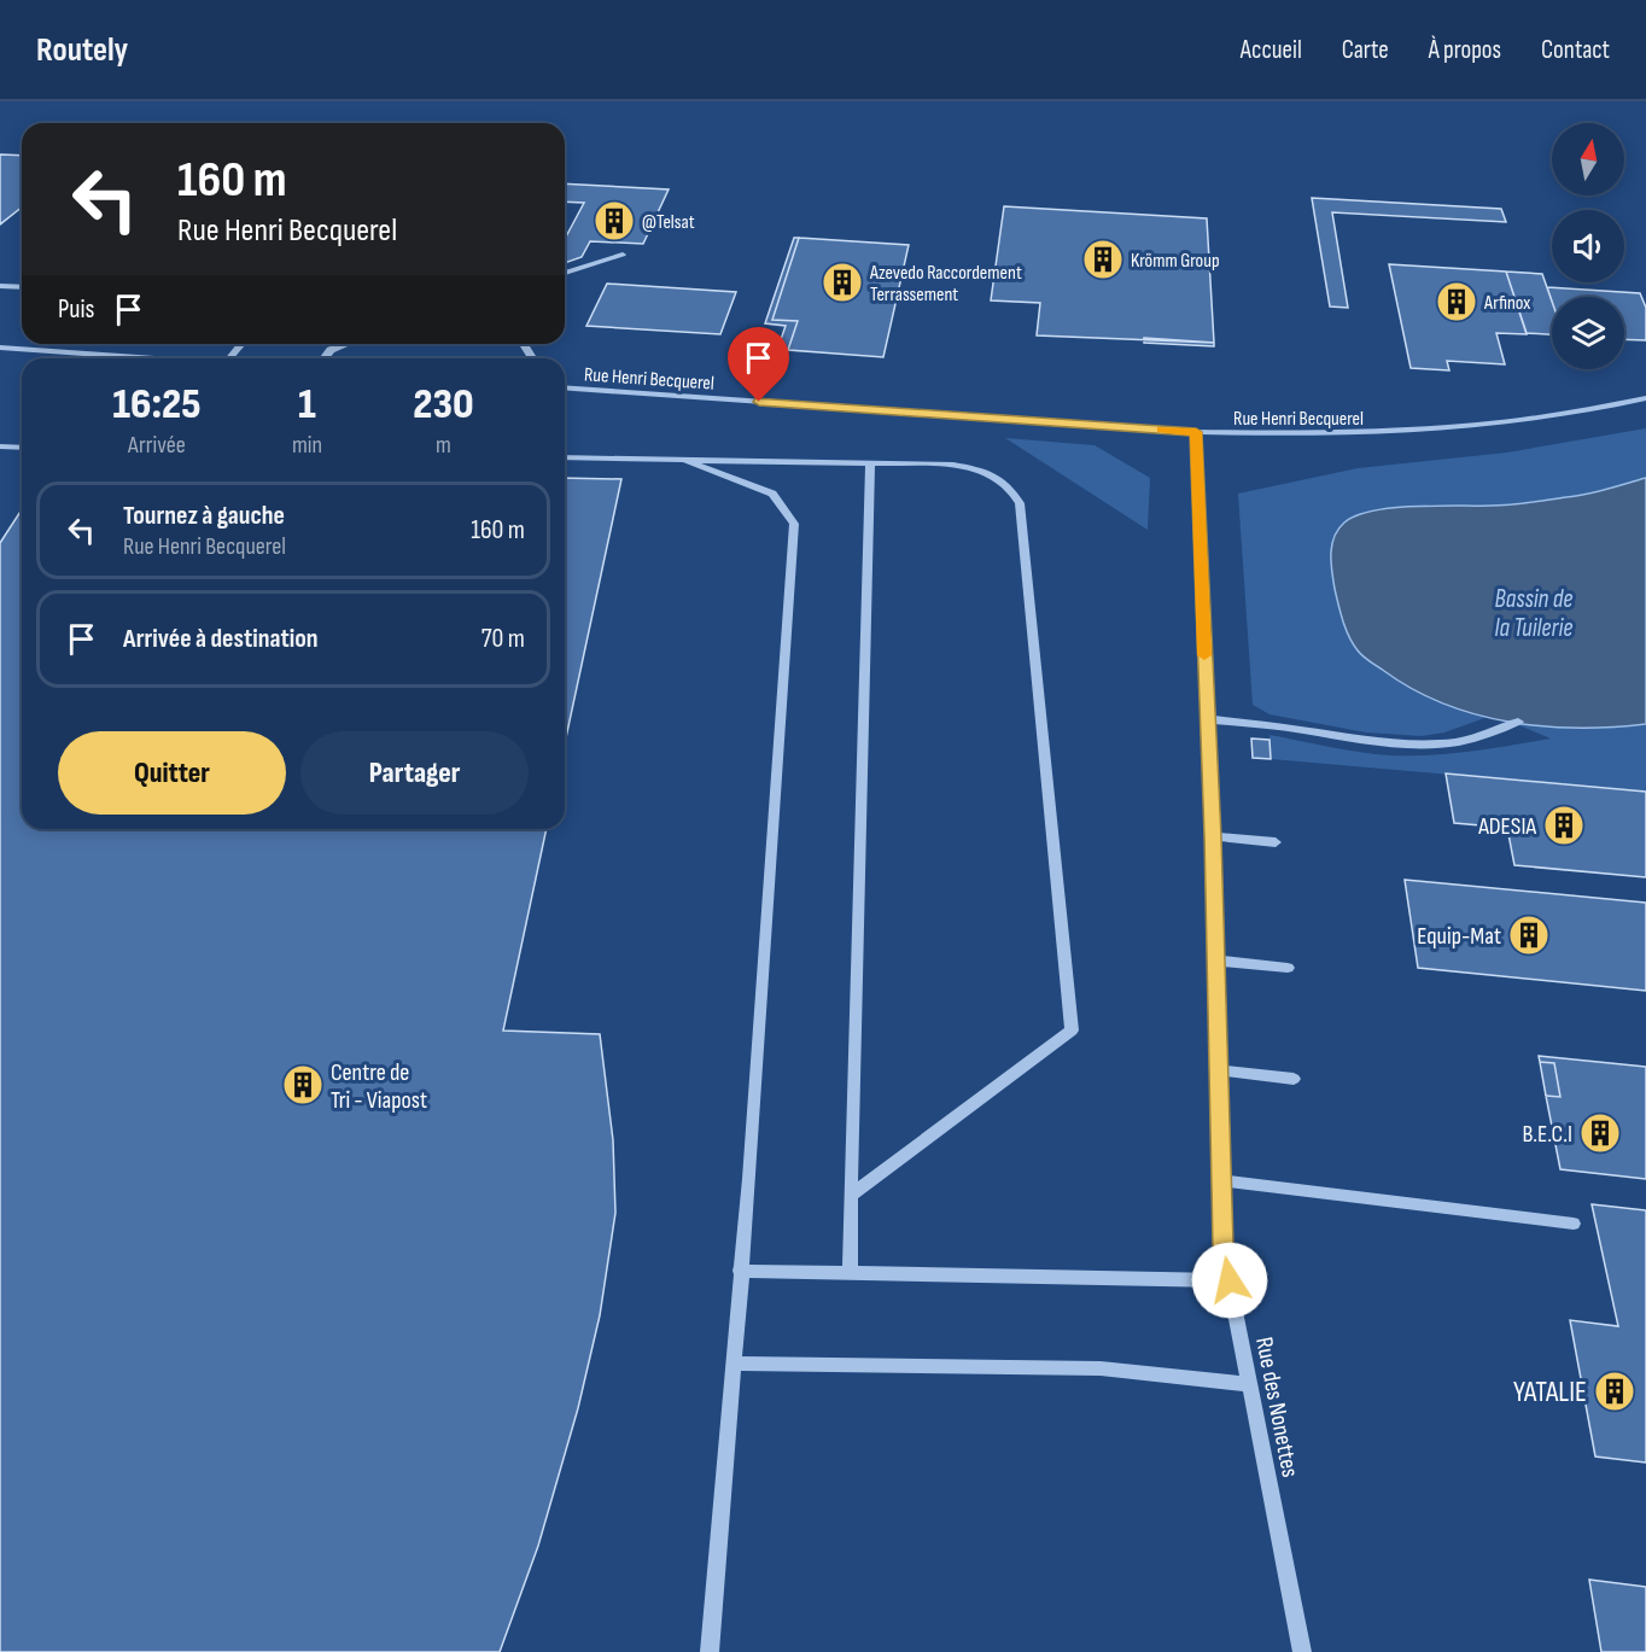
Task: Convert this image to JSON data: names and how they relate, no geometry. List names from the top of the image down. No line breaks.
{"streets":{"street":["Rue Henri Becquerel","Rue des Nonettes"]},"crossings":[["Rue Henri Becquerel","Rue des Nonettes"]],"water":["Bassin de la Tuilerie"],"places":{"building":["@Telsat","Krömm Group","Azevedo Raccordement Terrassement","Arfinox","ADESIA","Equip-Mat","Centre de Tri - Viapost","B.E.C.I","YATALIE"]},"north":"top","page":{"header":"Routely","nav":["Accueil","Carte","À propos","Contact"],"turn":["160 m","Rue Henri Becquerel"],"then":"Puis","eta":["16:25","Arrivée","1","min","230","m"],"list":[{"name":"Tournez à gauche","note":"Rue Henri Becquerel","value":"160 m"},{"name":"Arrivée à destination","value":"70 m"}],"buttons":["Quitter","Partager"]}}
